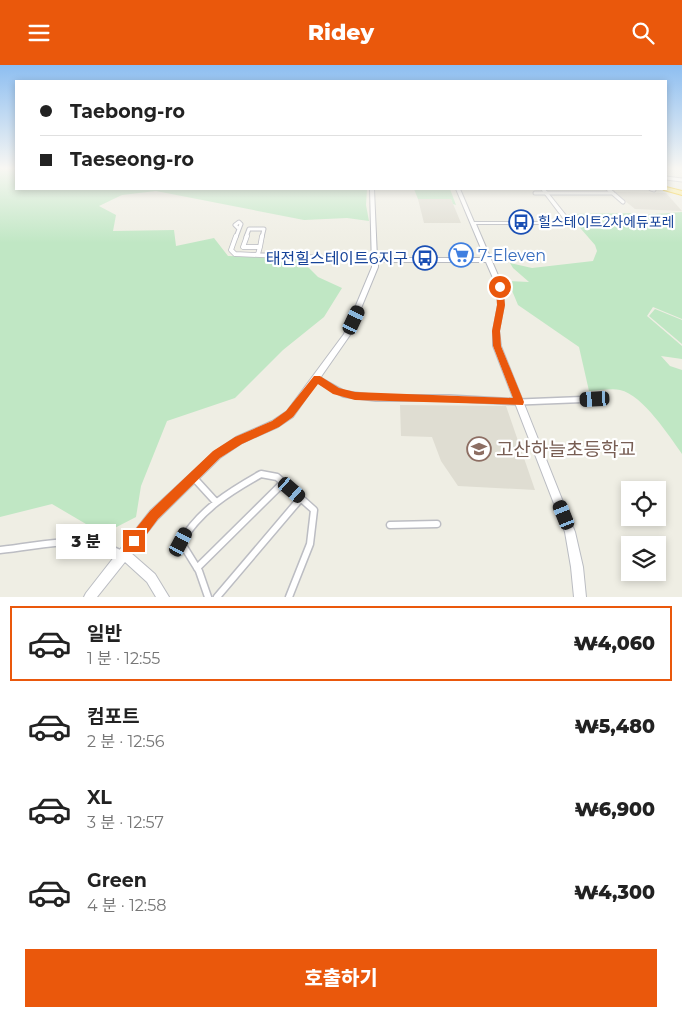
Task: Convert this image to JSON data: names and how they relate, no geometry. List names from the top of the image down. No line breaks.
{"places":{"bus stop":["힐스테이트2차에듀포레","태전힐스테이트6지구"],"supermarket":["7-Eleven"],"school or university":["고산하늘초등학교"]},"page":{"header":"Ridey","banner":["Taebong-ro","Taeseong-ro"],"bubble":"3 분","list":[{"name":"일반","note":"1 분 · 12:55","value":"₩4,060"},{"name":"컴포트","note":"2 분 · 12:56","value":"₩5,480"},{"name":"XL","note":"3 분 · 12:57","value":"₩6,900"},{"name":"Green","note":"4 분 · 12:58","value":"₩4,300"}],"buttons":"호출하기"}}
